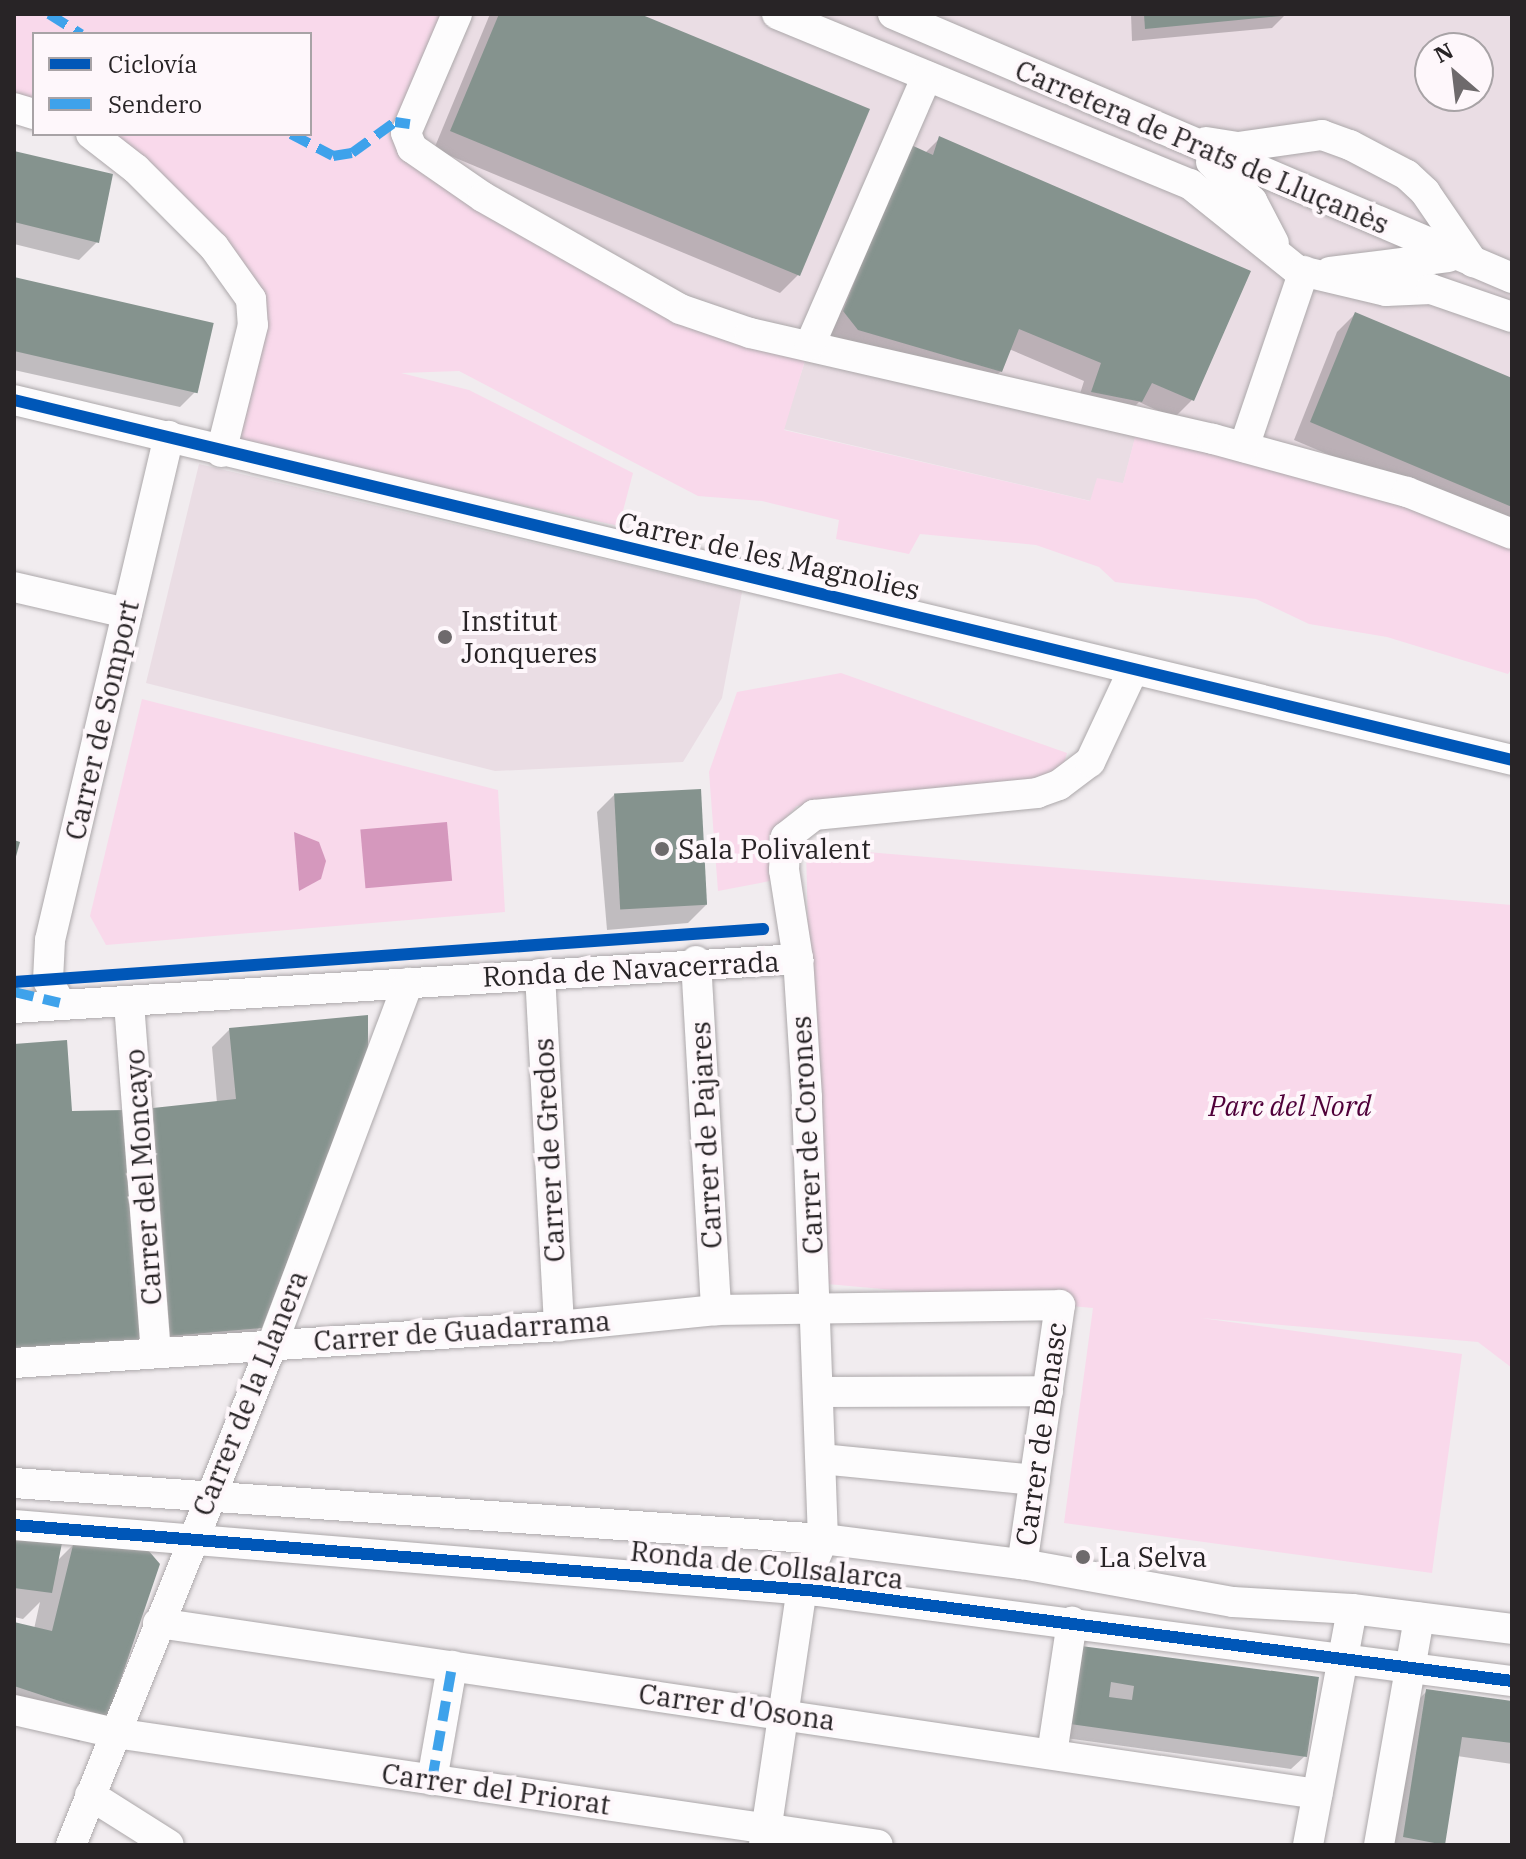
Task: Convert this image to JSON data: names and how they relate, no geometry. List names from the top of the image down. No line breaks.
{"streets":{"street":["Carretera de Prats de Lluçanès","Carrer de les Magnolies","Carrer de Somport","Ronda de Navacerrada","Carrer de Pajares","Carrer de Corones","Carrer de Gredos","Carrer del Moncayo","Carrer de Guadarrama","Carrer de la Llanera","Carrer de Benasc","Ronda de Collsalarca","Carrer d'Osona","Carrer del Priorat"]},"crossings":[["Carrer de les Magnolies","Carrer de Somport"],["Carrer de les Magnolies","Ronda de Navacerrada"],["Carrer de Somport","Ronda de Navacerrada"],["Ronda de Navacerrada","Carrer de Pajares"],["Ronda de Navacerrada","Carrer de Corones"],["Ronda de Navacerrada","Carrer de Gredos"],["Ronda de Navacerrada","Carrer del Moncayo"],["Ronda de Navacerrada","Carrer de la Llanera"],["Carrer de Pajares","Carrer de Guadarrama"],["Carrer de Corones","Carrer de Guadarrama"],["Carrer de Corones","Carrer de Benasc"],["Carrer de Corones","Ronda de Collsalarca"],["Carrer de Gredos","Carrer de Guadarrama"],["Carrer del Moncayo","Carrer de Guadarrama"],["Carrer de Guadarrama","Carrer de la Llanera"],["Carrer de Guadarrama","Carrer de Benasc"],["Carrer de la Llanera","Ronda de Collsalarca"],["Carrer de la Llanera","Carrer d'Osona"],["Carrer de la Llanera","Carrer del Priorat"],["Carrer de Benasc","Ronda de Collsalarca"]],"parks":["Parc del Nord"],"places":["Institut Jonqueres","Sala Polivalent","La Selva"],"legend":["Ciclovía","Sendero"],"north":"top left"}
